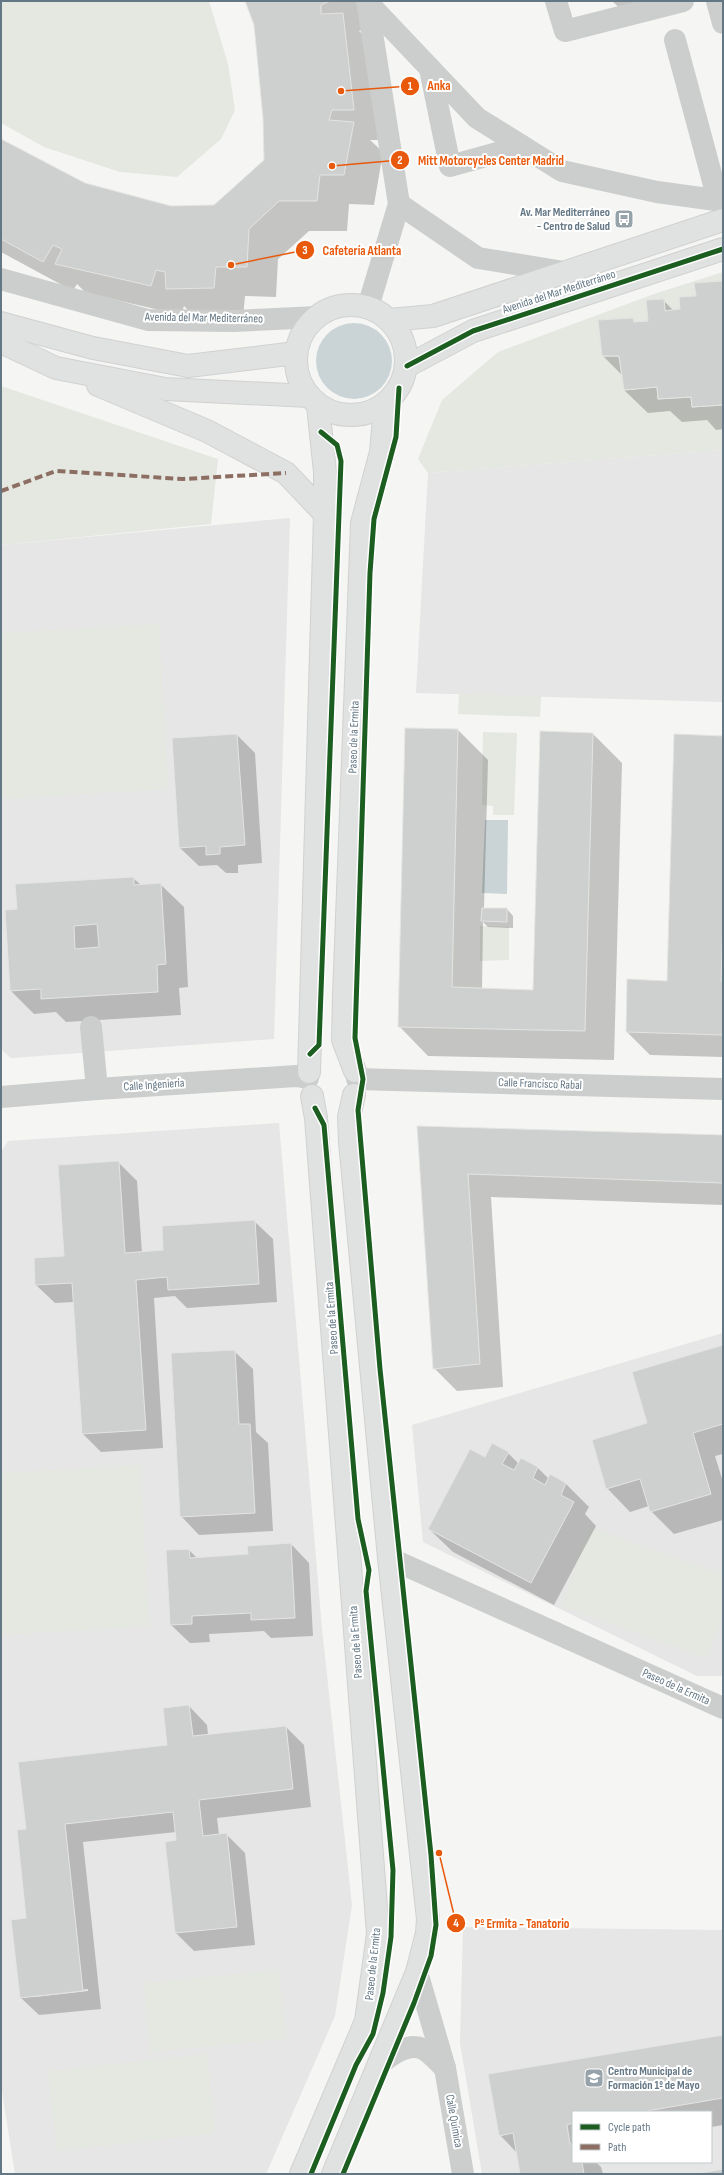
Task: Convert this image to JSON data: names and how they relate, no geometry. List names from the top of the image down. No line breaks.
{"streets":{"main road":["Avenida del Mar Mediterráneo","Paseo de la Ermita"],"street":["Calle Francisco Rabal","Calle Ingeniería","Calle Química"]},"crossings":[["Avenida del Mar Mediterráneo","Paseo de la Ermita"],["Paseo de la Ermita","Calle Francisco Rabal"],["Paseo de la Ermita","Calle Ingeniería"],["Calle Francisco Rabal","Calle Ingeniería"]],"places":{"other":["Anka","Mitt Motorcycles Center Madrid","Cafetería Atlanta","Pº Ermita - Tanatorio"],"bus stop":["Av. Mar Mediterráneo - Centro de Salud"],"school or university":["Centro Municipal de Formación 1º de Mayo"]},"legend":["Cycle path","Path"]}
